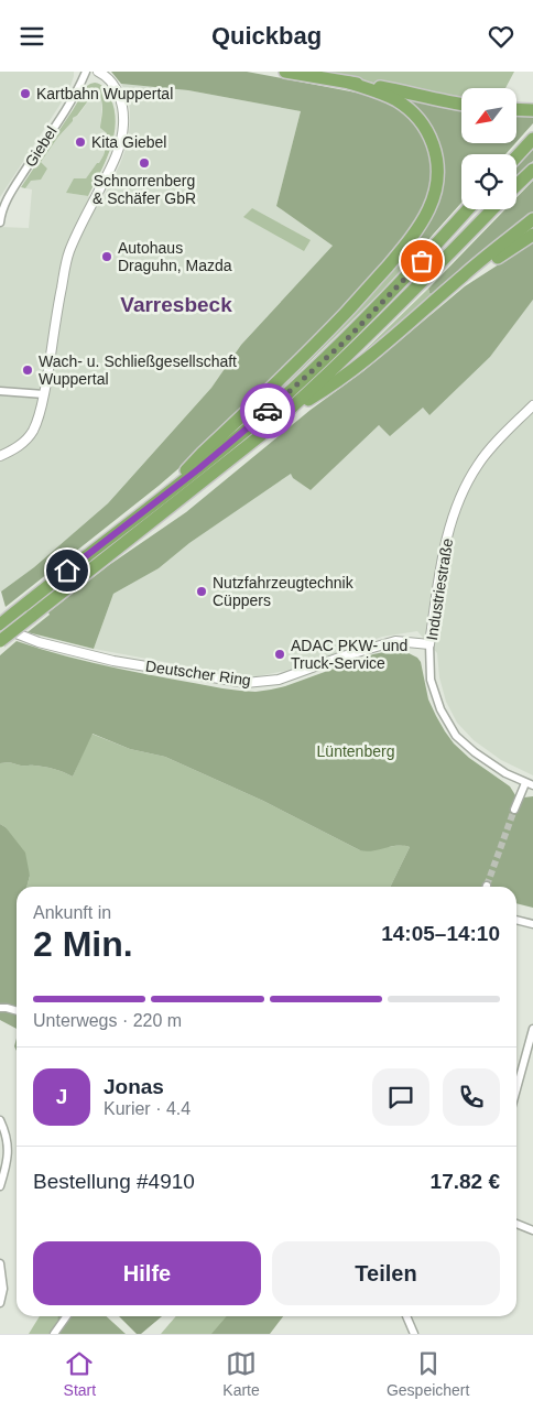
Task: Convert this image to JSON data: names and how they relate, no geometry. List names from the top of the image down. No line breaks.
{"streets":{"street":["Giebel","Industriestraße","Deutscher Ring"]},"crossings":[["Industriestraße","Deutscher Ring"]],"districts":["Varresbeck"],"parks":["Lüntenberg"],"places":["Kartbahn Wuppertal","Kita Giebel","Schnorrenberg & Schäfer GbR","Autohaus Draguhn, Mazda","Wach- u. Schließgesellschaft Wuppertal","Nutzfahrzeugtechnik Cüppers","ADAC PKW- und Truck-Service"],"north":"bottom left","page":{"header":"Quickbag","heading":["2 Min.","Ankunft in","14:05–14:10"],"panel":["Jonas","Kurier · 4.4","Bestellung #4910","17.82 €"],"bar":"Unterwegs · 220 m","round":"J","buttons":["Hilfe","Teilen"],"tabs":["Start","Karte","Gespeichert"]}}
